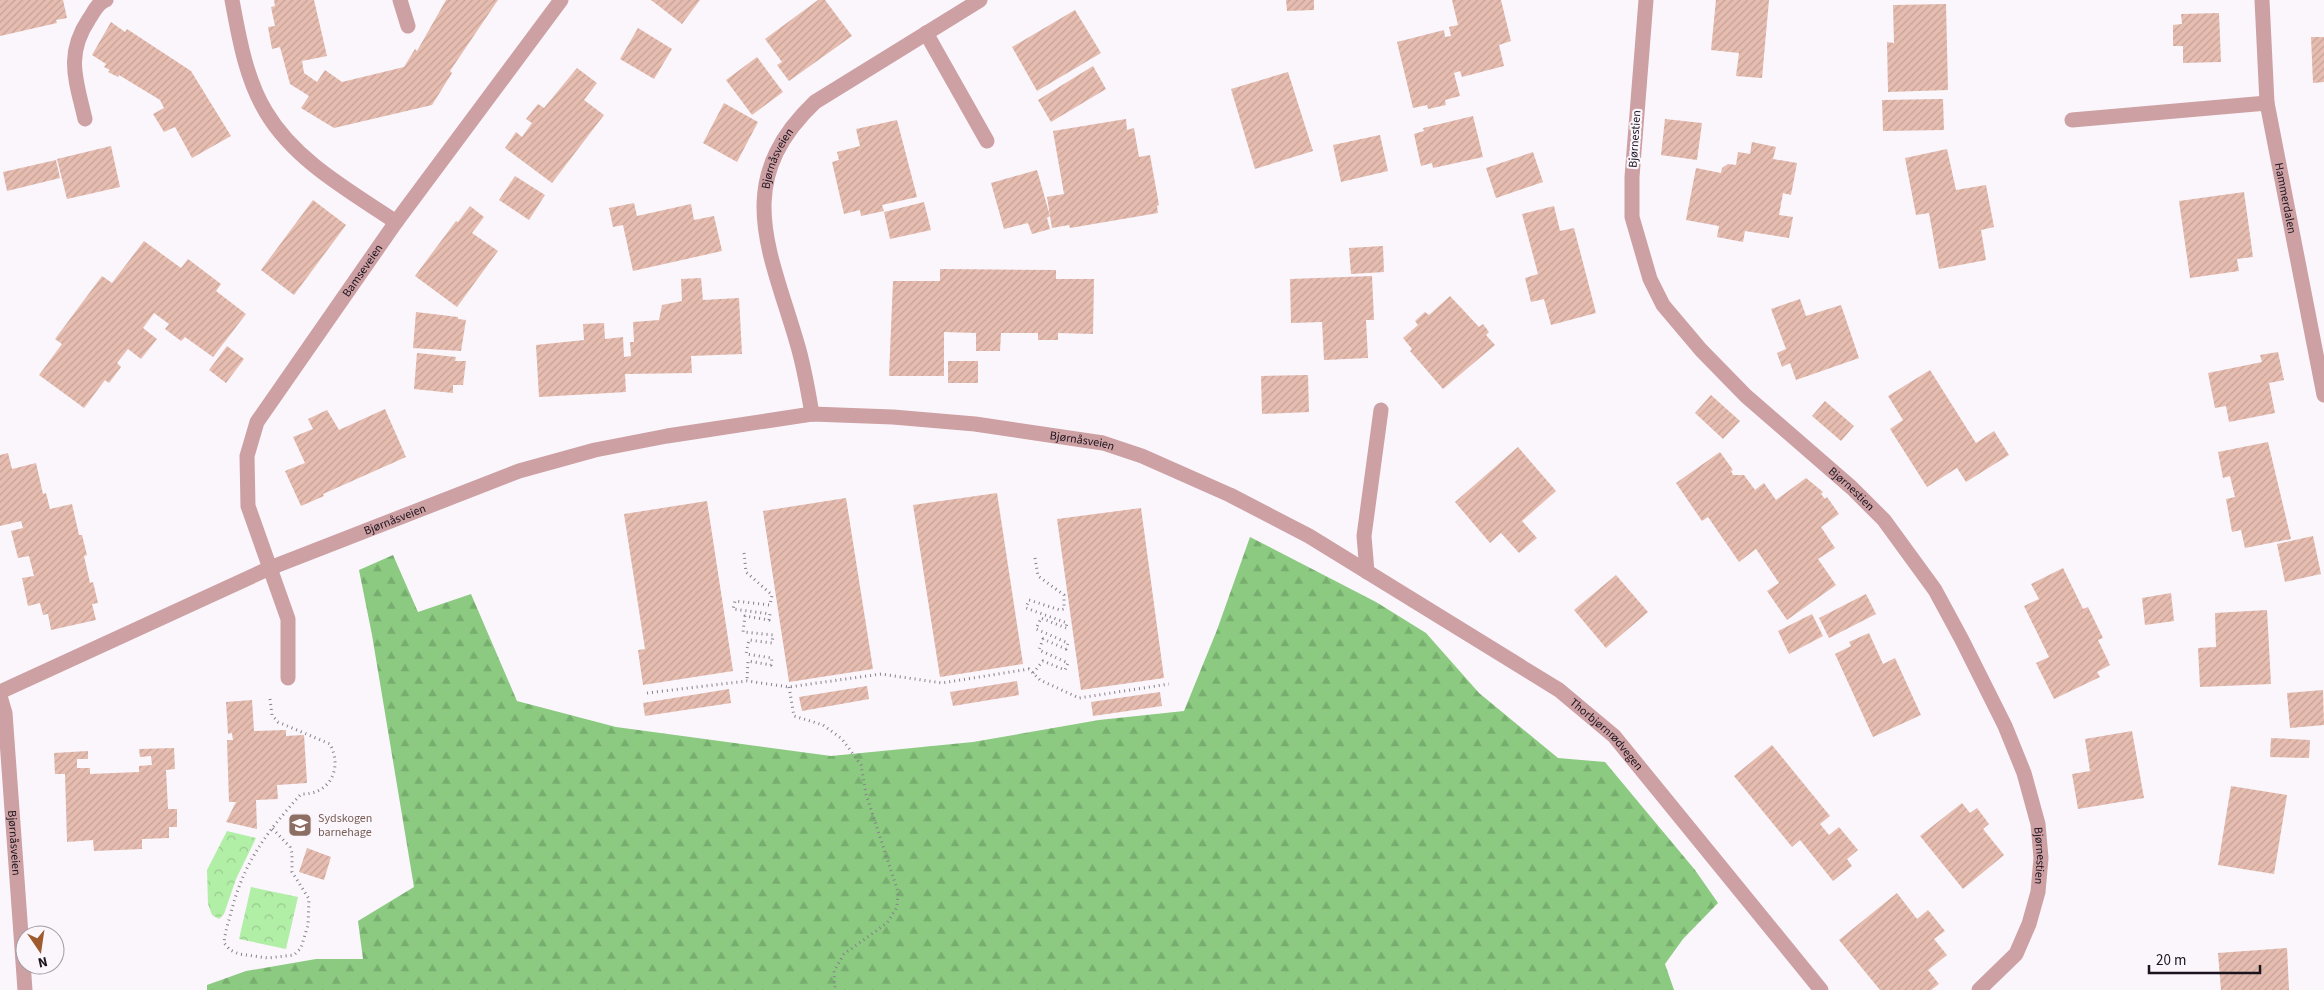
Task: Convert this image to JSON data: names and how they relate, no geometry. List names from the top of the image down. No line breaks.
{"streets":{"street":["Bjørnestien","Bjørnåsveien","Hammerdalen","Bamseveien","Thorbjørnrødvegen"]},"crossings":[["Bjørnåsveien","Bamseveien"],["Bjørnåsveien","Thorbjørnrødvegen"]],"places":{"school or university":["Sydskogen barnehage"]},"scale_bar":"20 m","north":"bottom"}
